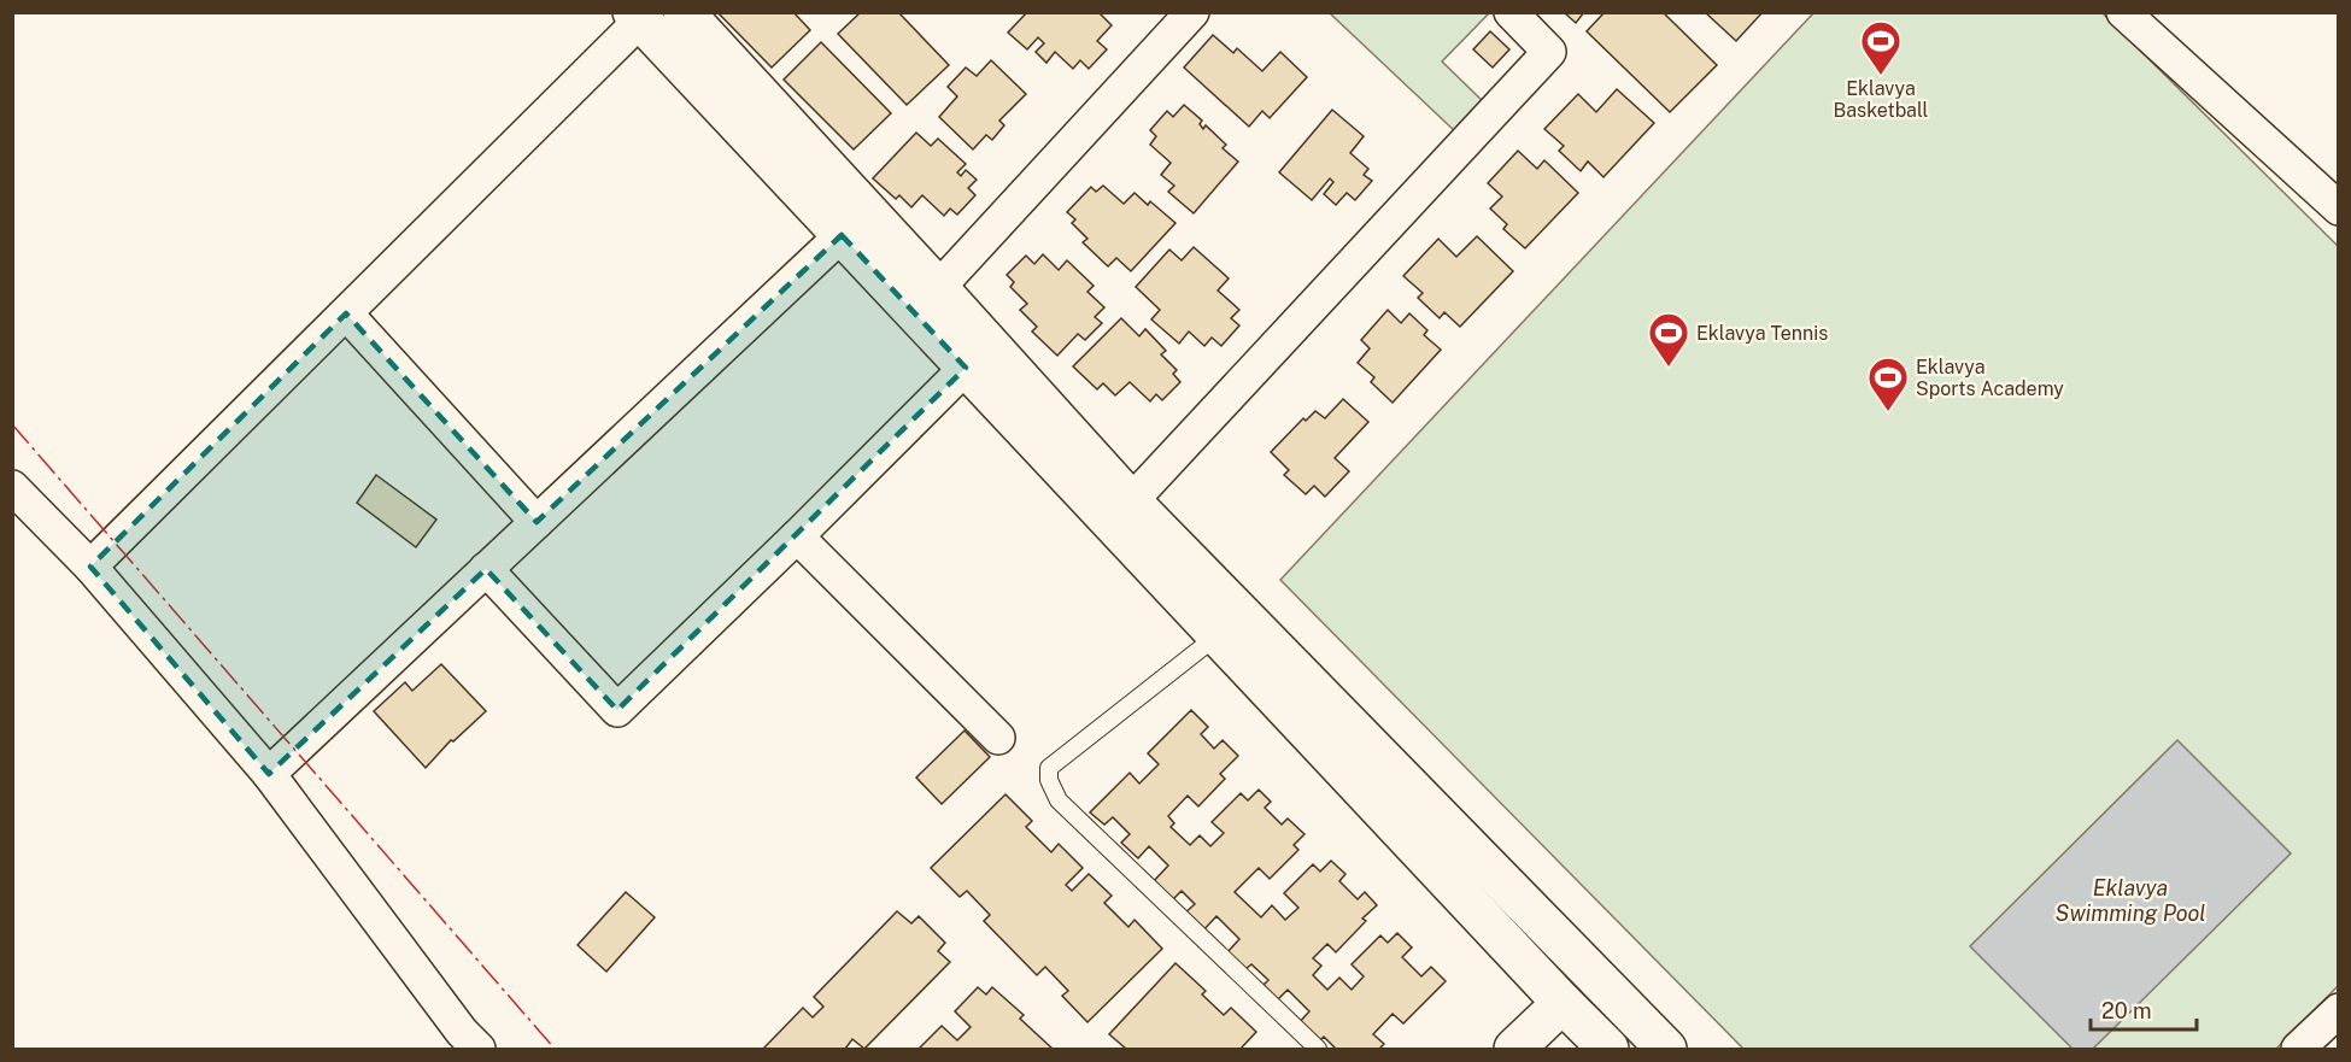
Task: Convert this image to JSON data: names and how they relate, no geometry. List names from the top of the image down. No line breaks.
{"water":["Eklavya Swimming Pool"],"places":{"sports":["Eklavya Basketball","Eklavya Tennis","Eklavya Sports Academy"]},"scale_bar":"20 m"}
